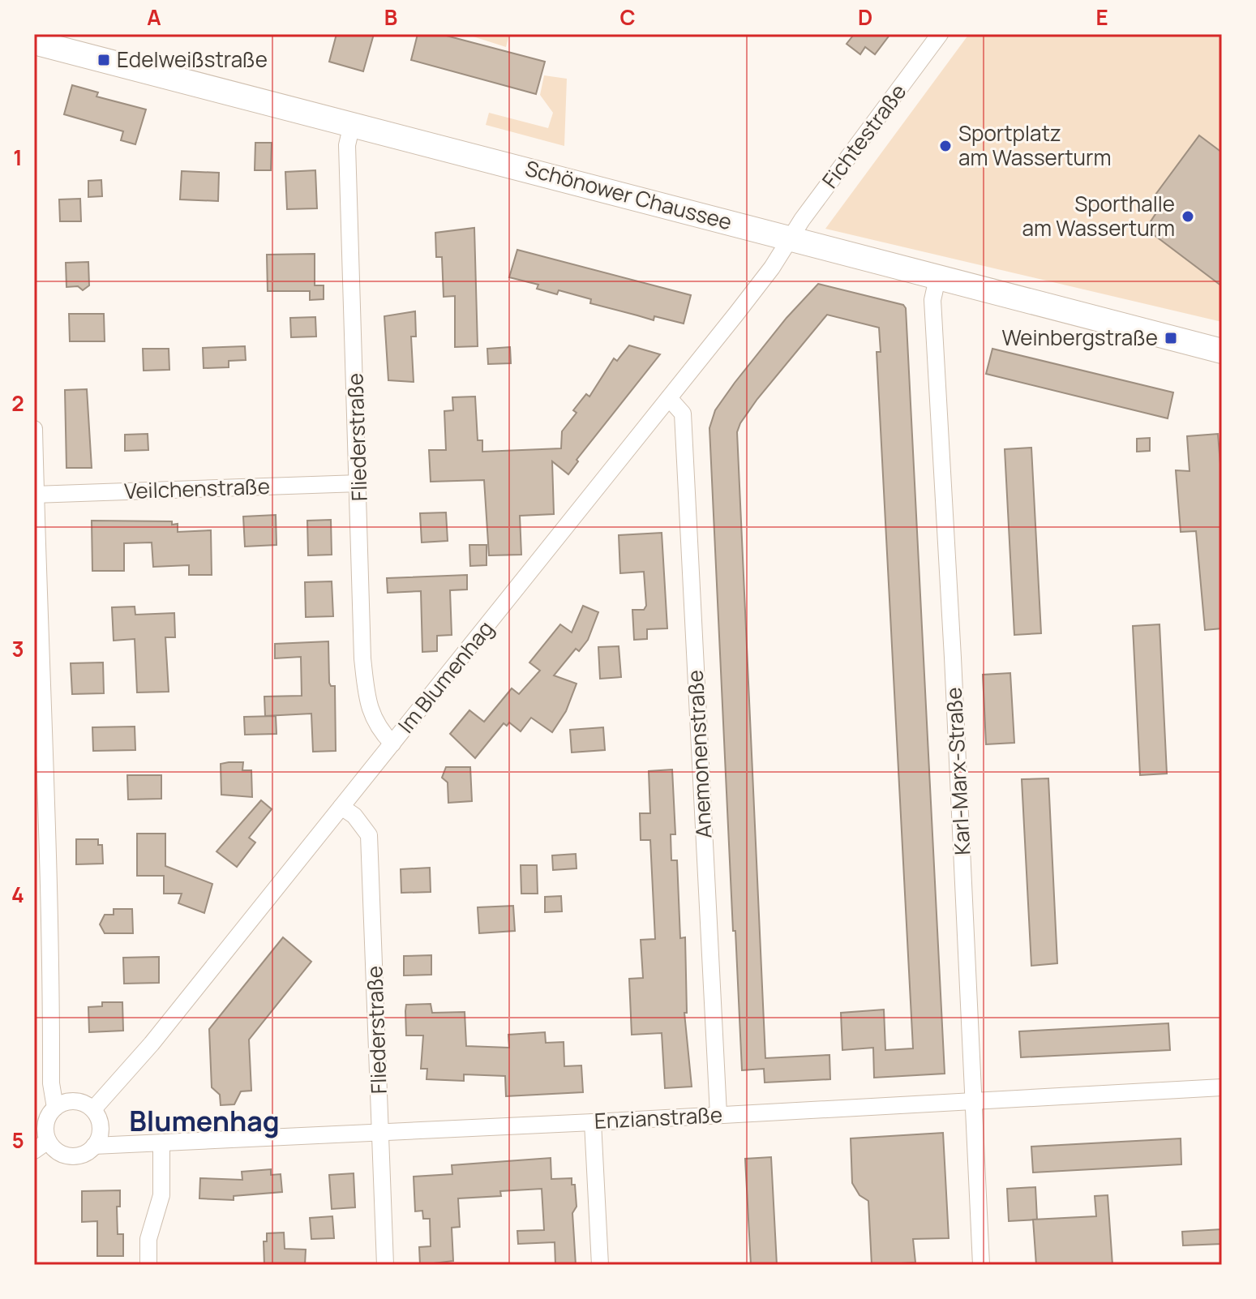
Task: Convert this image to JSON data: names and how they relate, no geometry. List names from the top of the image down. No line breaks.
{"streets":{"main road":["Schönower Chaussee"],"street":["Fichtestraße","Fliederstraße","Veilchenstraße","Im Blumenhag","Anemonenstraße","Karl-Marx-Straße","Enzianstraße"]},"crossings":[["Fichtestraße","Schönower Chaussee"],["Fichtestraße","Im Blumenhag"],["Schönower Chaussee","Fliederstraße"],["Schönower Chaussee","Im Blumenhag"],["Schönower Chaussee","Karl-Marx-Straße"],["Fliederstraße","Veilchenstraße"],["Fliederstraße","Im Blumenhag"],["Fliederstraße","Enzianstraße"],["Im Blumenhag","Anemonenstraße"],["Im Blumenhag","Enzianstraße"],["Anemonenstraße","Enzianstraße"],["Karl-Marx-Straße","Enzianstraße"]],"districts":["Blumenhag"],"places":{"transit":["Edelweißstraße","Weinbergstraße"],"other":["Sportplatz am Wasserturm","Sporthalle am Wasserturm"]},"grid":{"columns":["A","B","C","D","E"],"rows":["1","2","3","4","5"]}}
